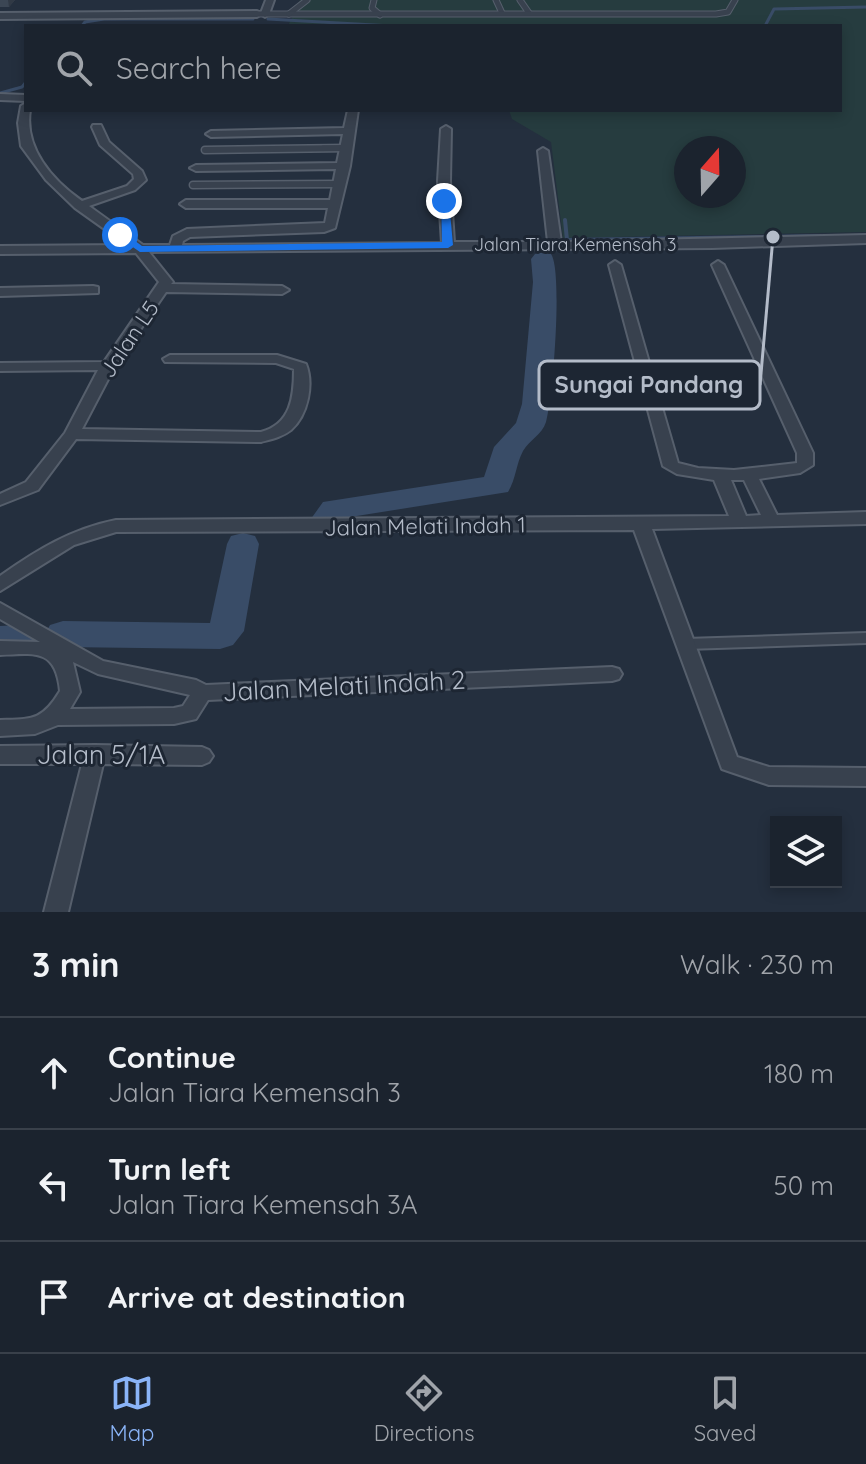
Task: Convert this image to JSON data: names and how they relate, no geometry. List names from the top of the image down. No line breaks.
{"streets":{"street":["Jalan Tiara Kemensah 3","Jalan L5","Jalan Melati Indah 1","Jalan Melati Indah 2","Jalan 5/1A"]},"crossings":[["Jalan Tiara Kemensah 3","Jalan L5"]],"places":["Sungai Pandang"],"north":"top","page":{"search":"Search here","heading":["3 min","Walk · 230 m"],"list":[["Continue","Jalan Tiara Kemensah 3","180 m"],["Turn left","Jalan Tiara Kemensah 3A","50 m"],"Arrive at destination"],"nav":["Map","Directions","Saved"]}}
